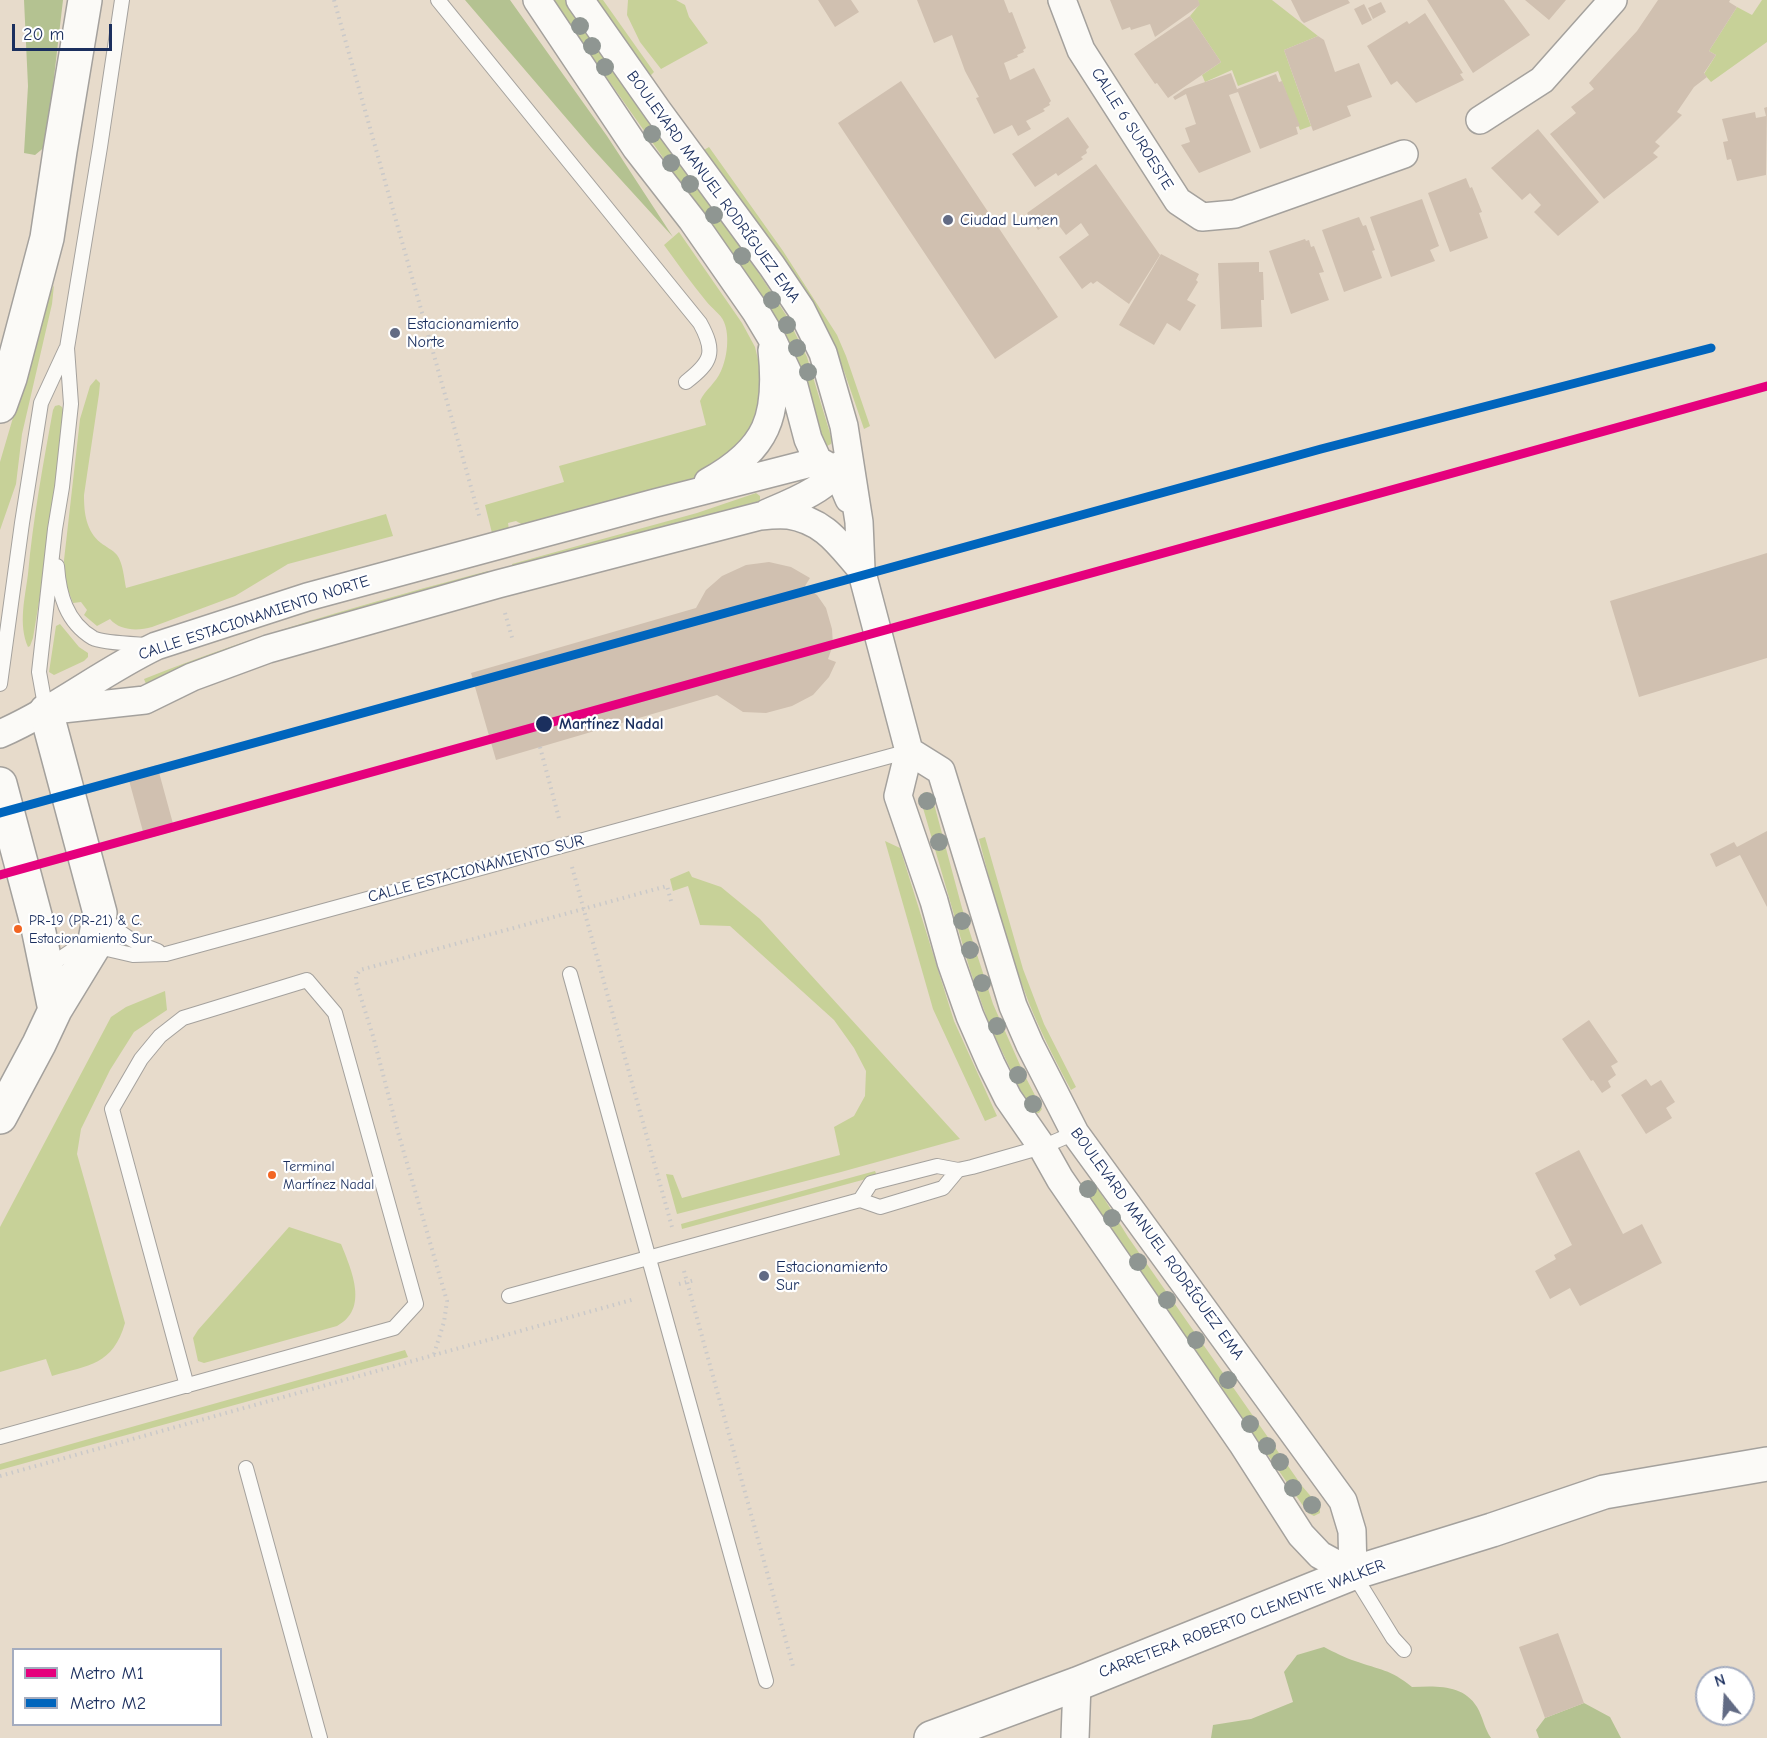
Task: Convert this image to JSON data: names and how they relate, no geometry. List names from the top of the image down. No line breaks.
{"streets":{"main road":["CARRETERA ROBERTO CLEMENTE WALKER"],"street":["CALLE 6 SUROESTE","BOULEVARD MANUEL RODRÍGUEZ EMA","CALLE ESTACIONAMIENTO NORTE"],"lane":["CALLE ESTACIONAMIENTO SUR"]},"crossings":[["BOULEVARD MANUEL RODRÍGUEZ EMA","CALLE ESTACIONAMIENTO NORTE"],["BOULEVARD MANUEL RODRÍGUEZ EMA","CALLE ESTACIONAMIENTO SUR"],["BOULEVARD MANUEL RODRÍGUEZ EMA","CARRETERA ROBERTO CLEMENTE WALKER"]],"places":["Ciudad Lumen","Estacionamiento Norte","Martínez Nadal","PR-19 (PR-21) & C. Estacionamiento Sur","Terminal Martínez Nadal","Estacionamiento Sur"],"lines":["metro line M2","metro line M1"],"legend":["Metro M1","Metro M2"],"scale_bar":"20 m","north":"top"}
